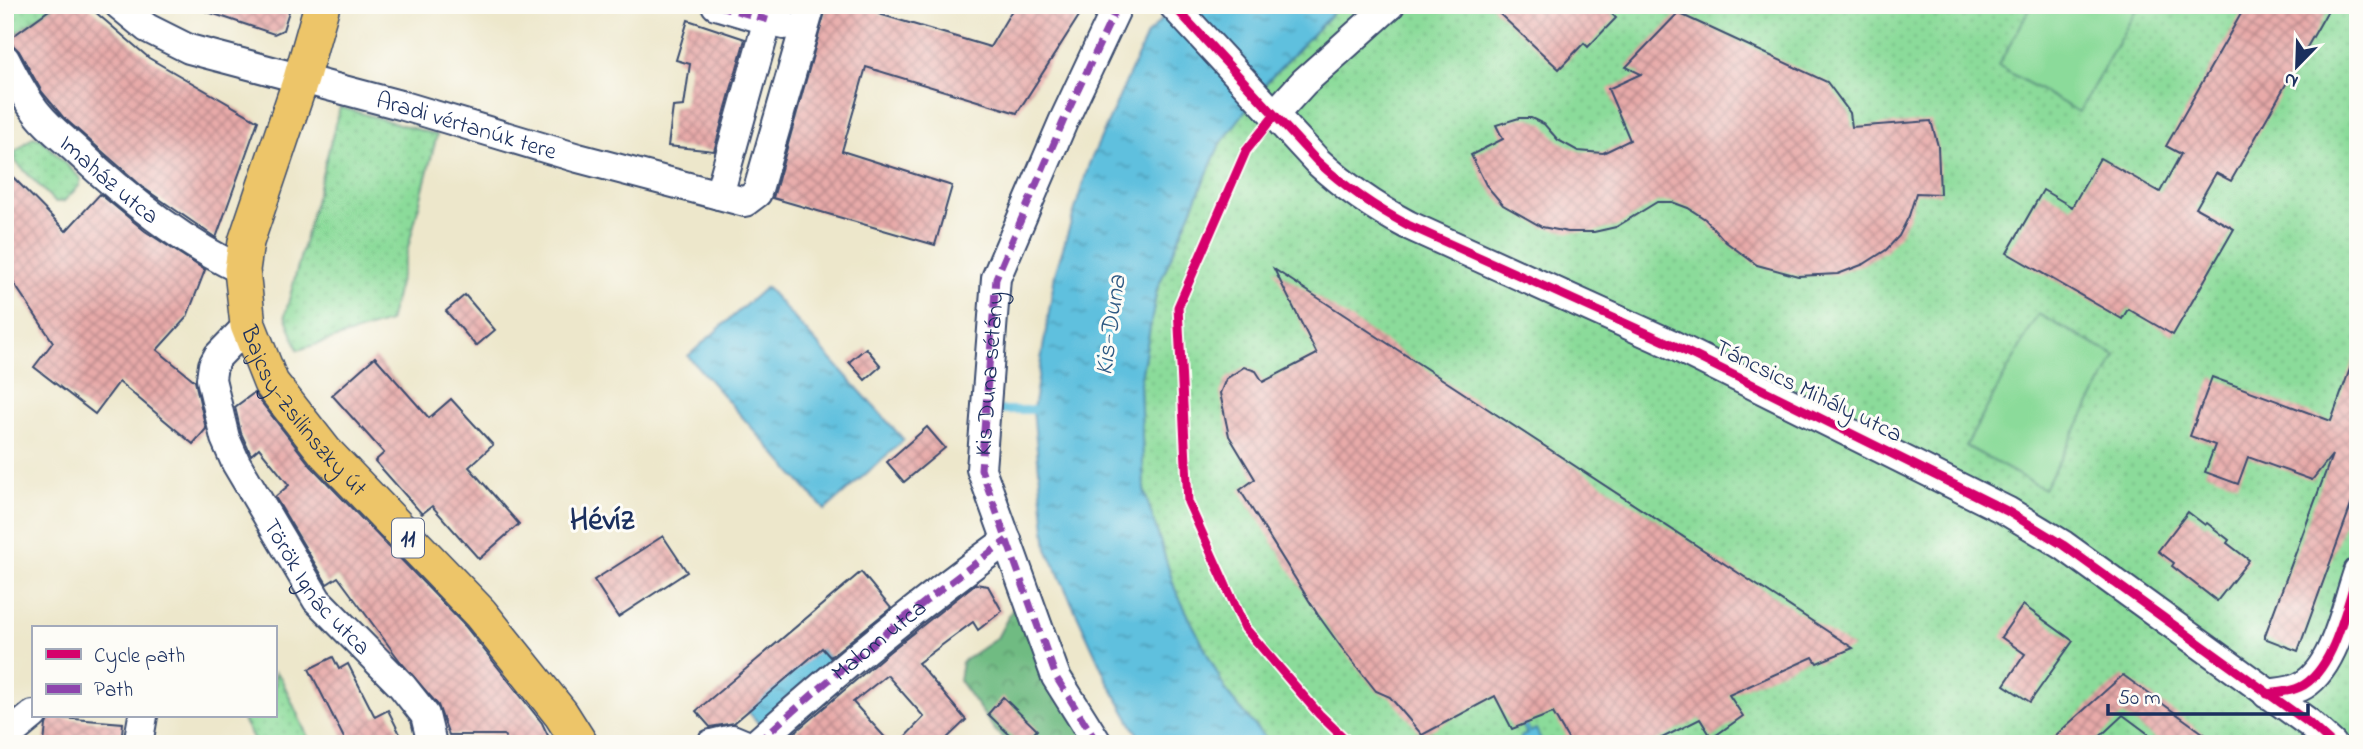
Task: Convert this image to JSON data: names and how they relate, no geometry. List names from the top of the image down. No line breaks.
{"streets":{"main road":["Bajcsy-Zsilinszky út","11"],"street":["Aradi vértanúk tere","Imaház utca","Kis Duna sétány","Táncsics Mihály utca","Török Ignác utca","Malom utca"]},"crossings":[["Aradi vértanúk tere","Bajcsy-Zsilinszky út"],["Imaház utca","Bajcsy-Zsilinszky út"],["Kis Duna sétány","Malom utca"],["Bajcsy-Zsilinszky út","Török Ignác utca"]],"districts":["Hévíz"],"water":["Kis-Duna"],"legend":["Cycle path","Path"],"scale_bar":"50 m","north":"bottom left"}
